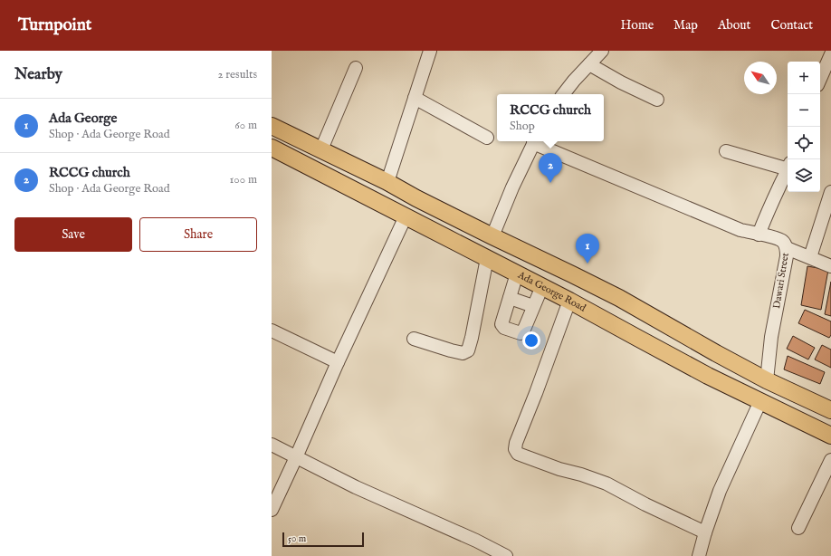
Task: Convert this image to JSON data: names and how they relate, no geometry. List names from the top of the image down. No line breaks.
{"streets":{"main road":["Ada George Road"],"street":["Dawari Street"]},"scale_bar":"50 m","north":"top left","page":{"header":"Turnpoint","nav":["Home","Map","About","Contact"],"heading":["Nearby","2 results"],"map_buttons":["+","−"],"popup":["RCCG church","Shop"],"list":[{"mark":"1","name":"Ada George","note":"Shop · Ada George Road","value":"60 m"},{"mark":"2","name":"RCCG church","note":"Shop · Ada George Road","value":"100 m"}],"pins":["2","1"],"buttons":["Save","Share"],"scale":"50 m"}}
